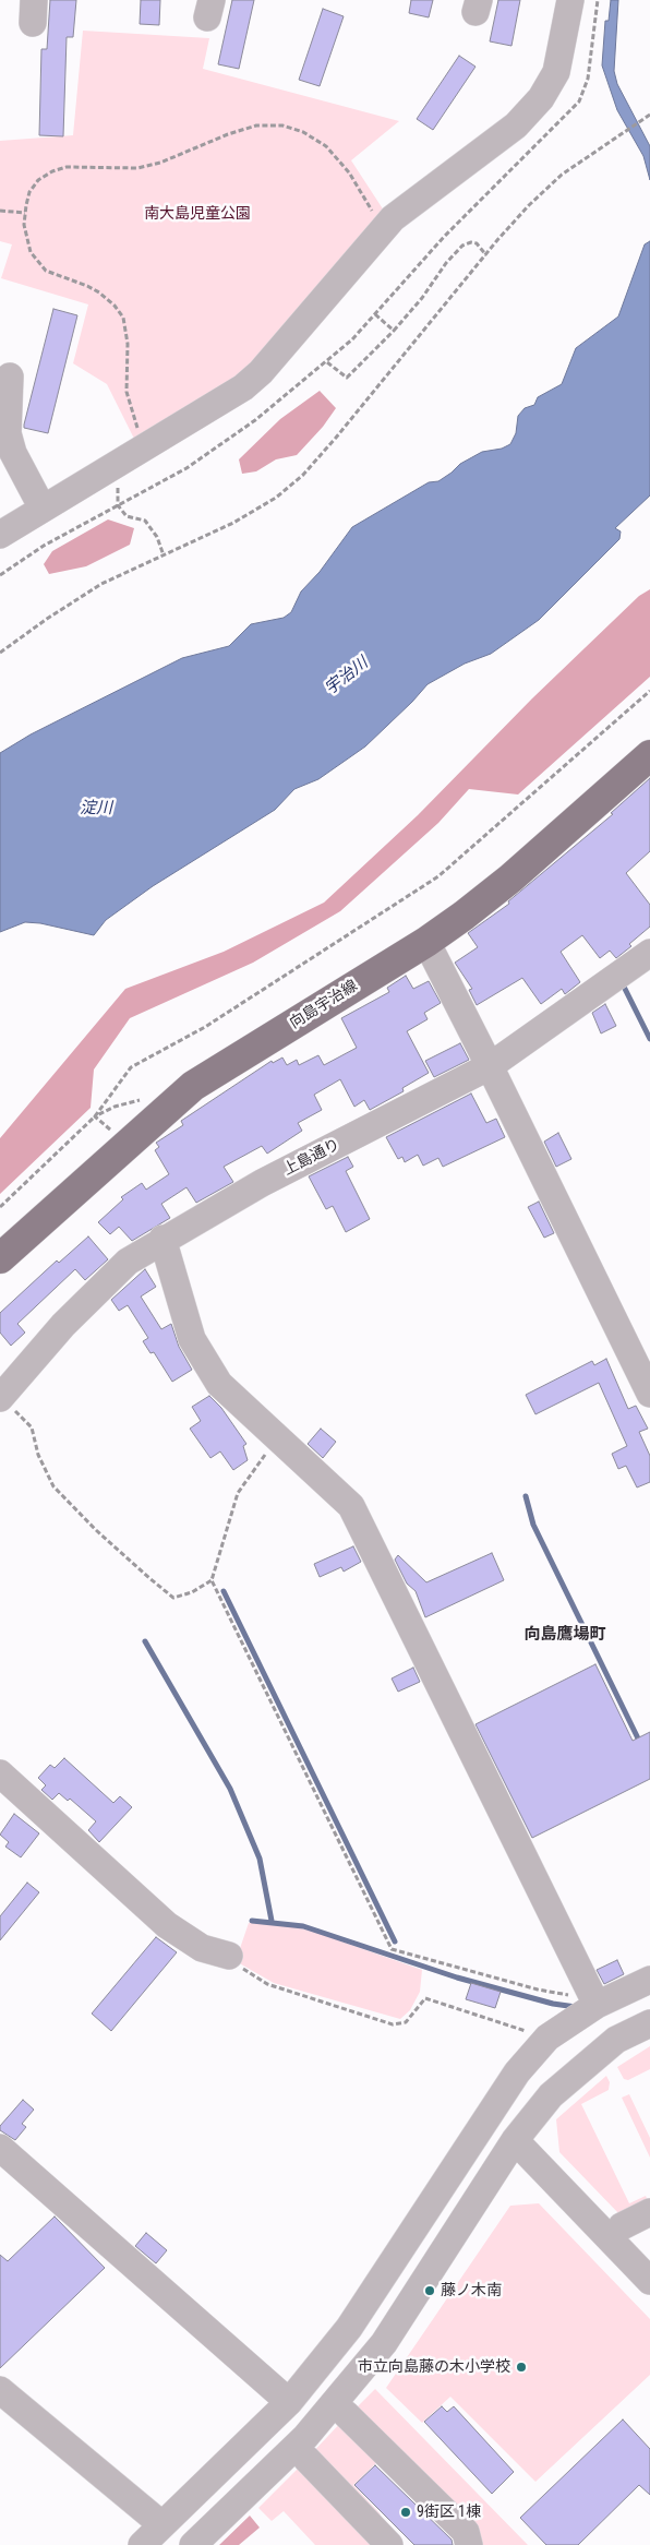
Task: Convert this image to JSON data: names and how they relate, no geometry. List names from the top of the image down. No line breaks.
{"streets":{"main road":["向島宇治線"],"street":["上島通り"]},"districts":["向島鷹場町"],"water":["宇治川","淀川"],"parks":["南大島児童公園"],"places":["藤ノ木南","市立向島藤の木小学校","9街区 1棟"]}
